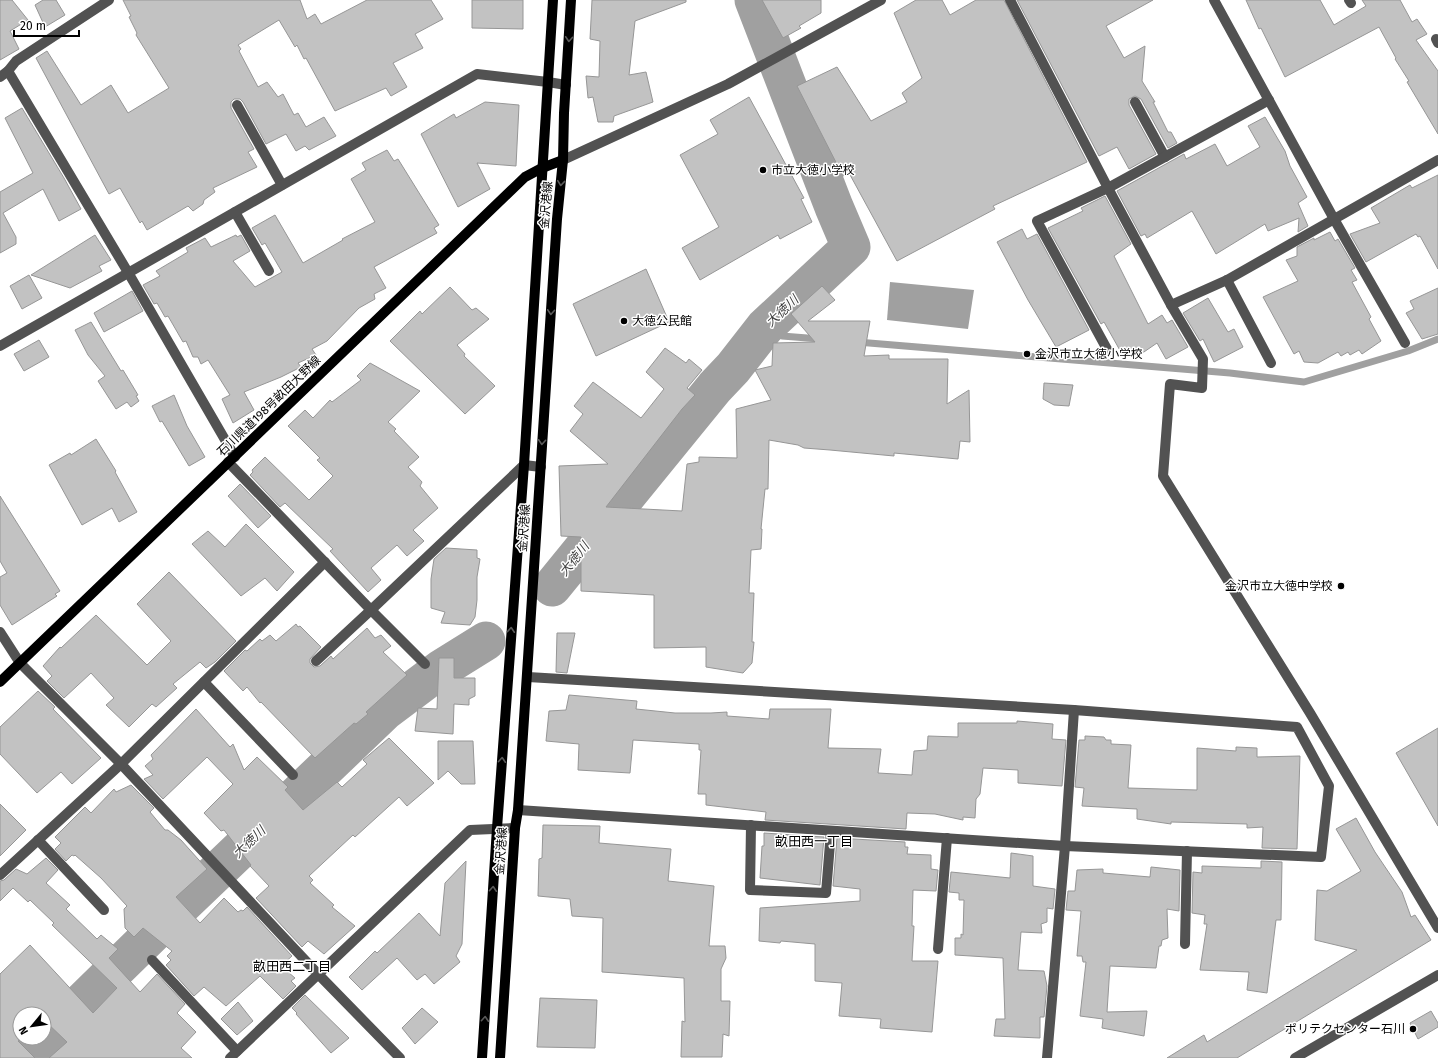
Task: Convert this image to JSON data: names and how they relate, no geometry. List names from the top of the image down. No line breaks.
{"streets":{"main road":["金沢港線","石川県道198号畝田大野線"]},"crossings":[["金沢港線","石川県道198号畝田大野線"]],"districts":["畝田西一丁目","畝田西二丁目"],"water":["大徳川"],"places":["市立大徳小学校","大徳公民館","金沢市立大徳小学校","金沢市立大徳中学校","ポリテクセンター石川"],"scale_bar":"20 m","north":"bottom left"}
